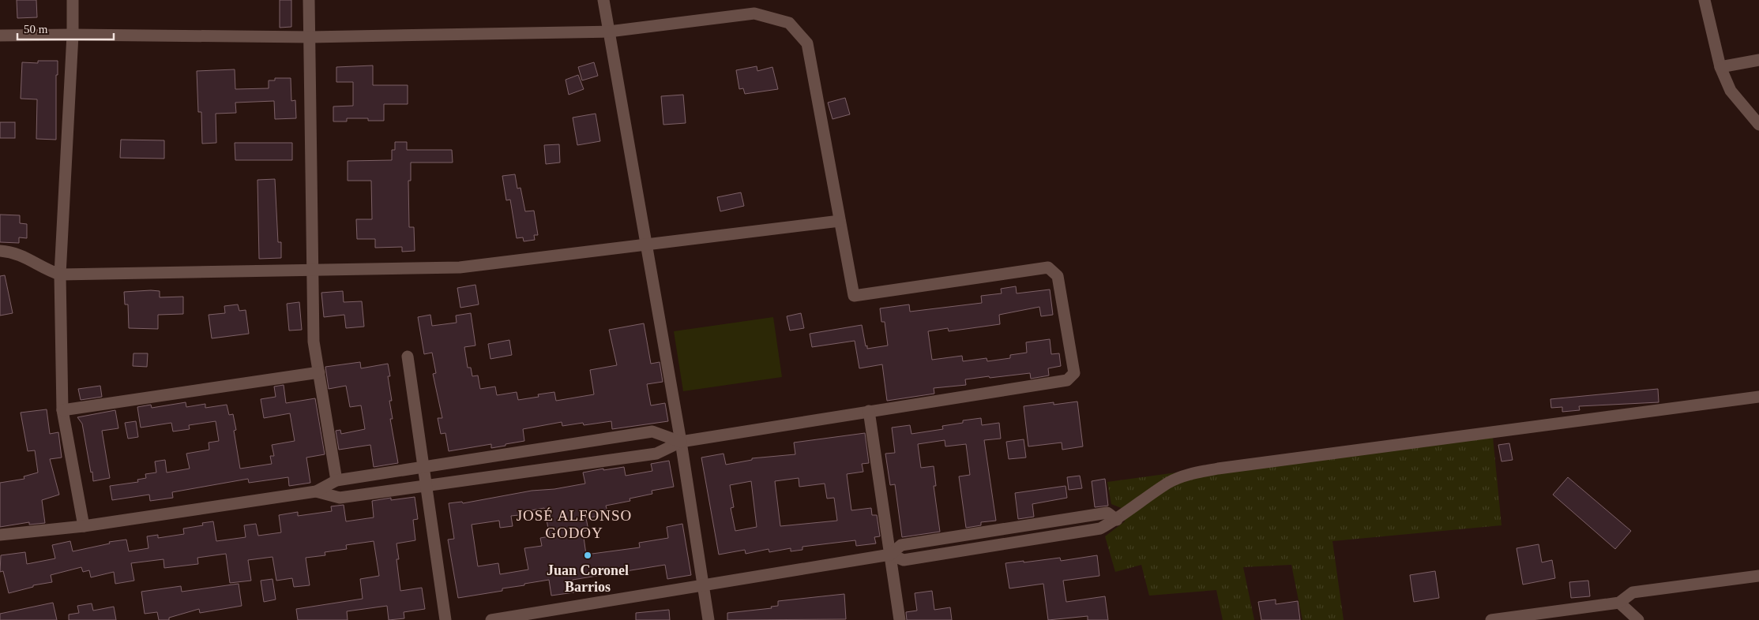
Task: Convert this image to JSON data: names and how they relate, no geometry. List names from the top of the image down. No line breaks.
{"districts":["JOSÉ ALFONSO GODOY"],"places":["Juan Coronel Barrios"],"scale_bar":"50 m"}
